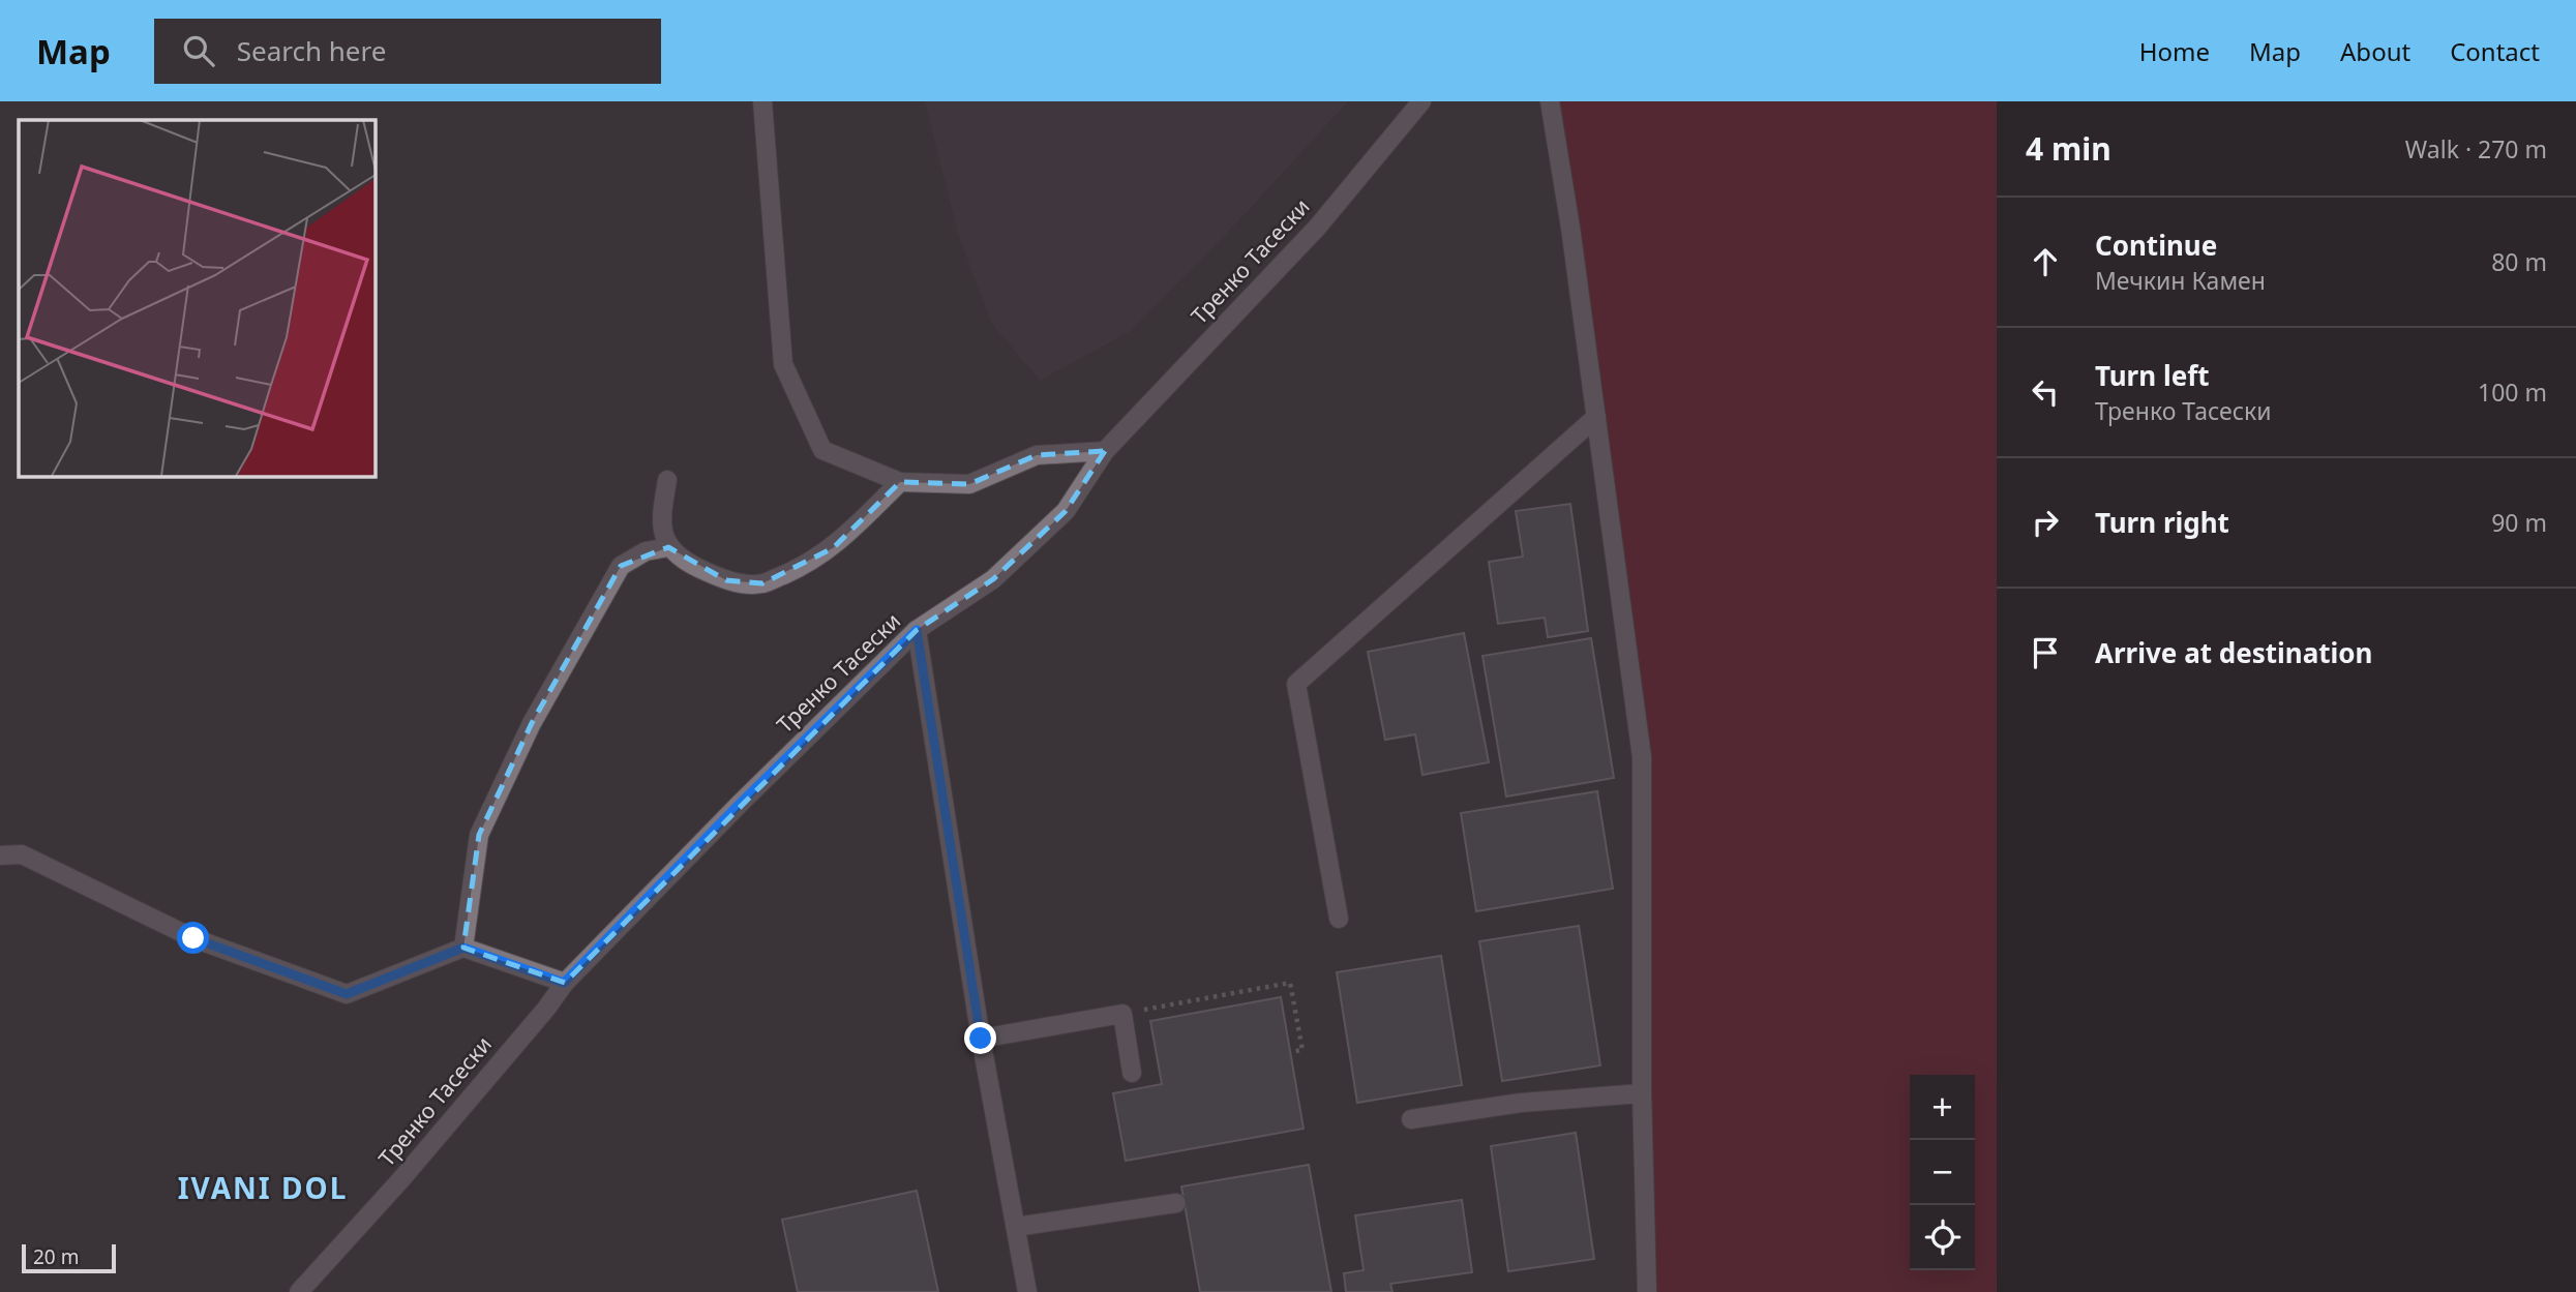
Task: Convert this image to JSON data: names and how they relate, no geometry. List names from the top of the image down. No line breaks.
{"streets":{"street":["Тренко Тасески"]},"districts":["IVANI DOL"],"scale_bar":"20 m","page":{"header":"Map","search":"Search here","nav":["Home","Map","About","Contact"],"heading":["4 min","Walk · 270 m"],"list":[["Continue","Мечкин Камен","80 m"],["Turn left","Тренко Тасески","100 m"],["Turn right","90 m"],"Arrive at destination"],"map_buttons":["+","−"],"scale":"20 m"}}
